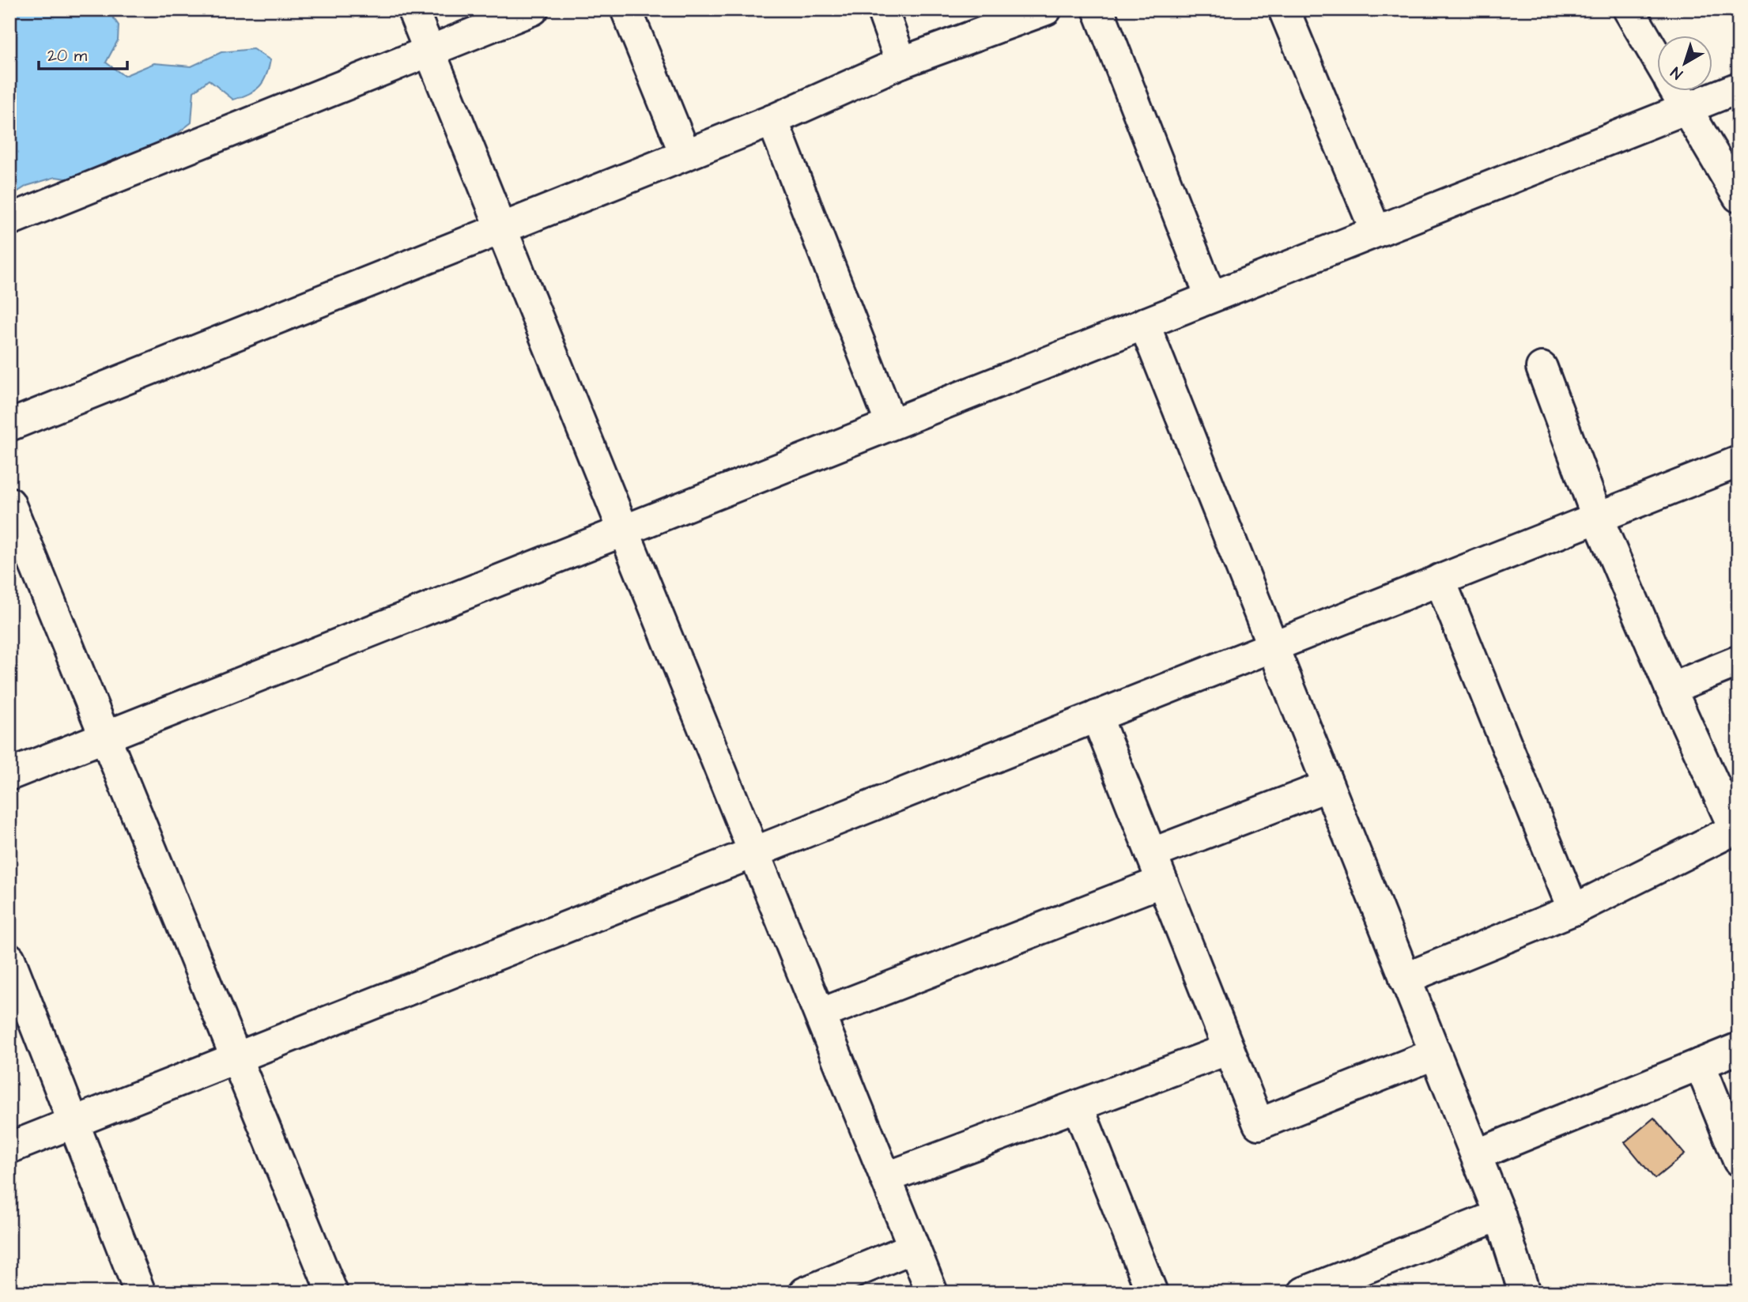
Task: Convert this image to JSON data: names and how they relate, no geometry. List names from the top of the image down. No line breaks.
{"scale_bar":"20 m","north":"bottom left"}
